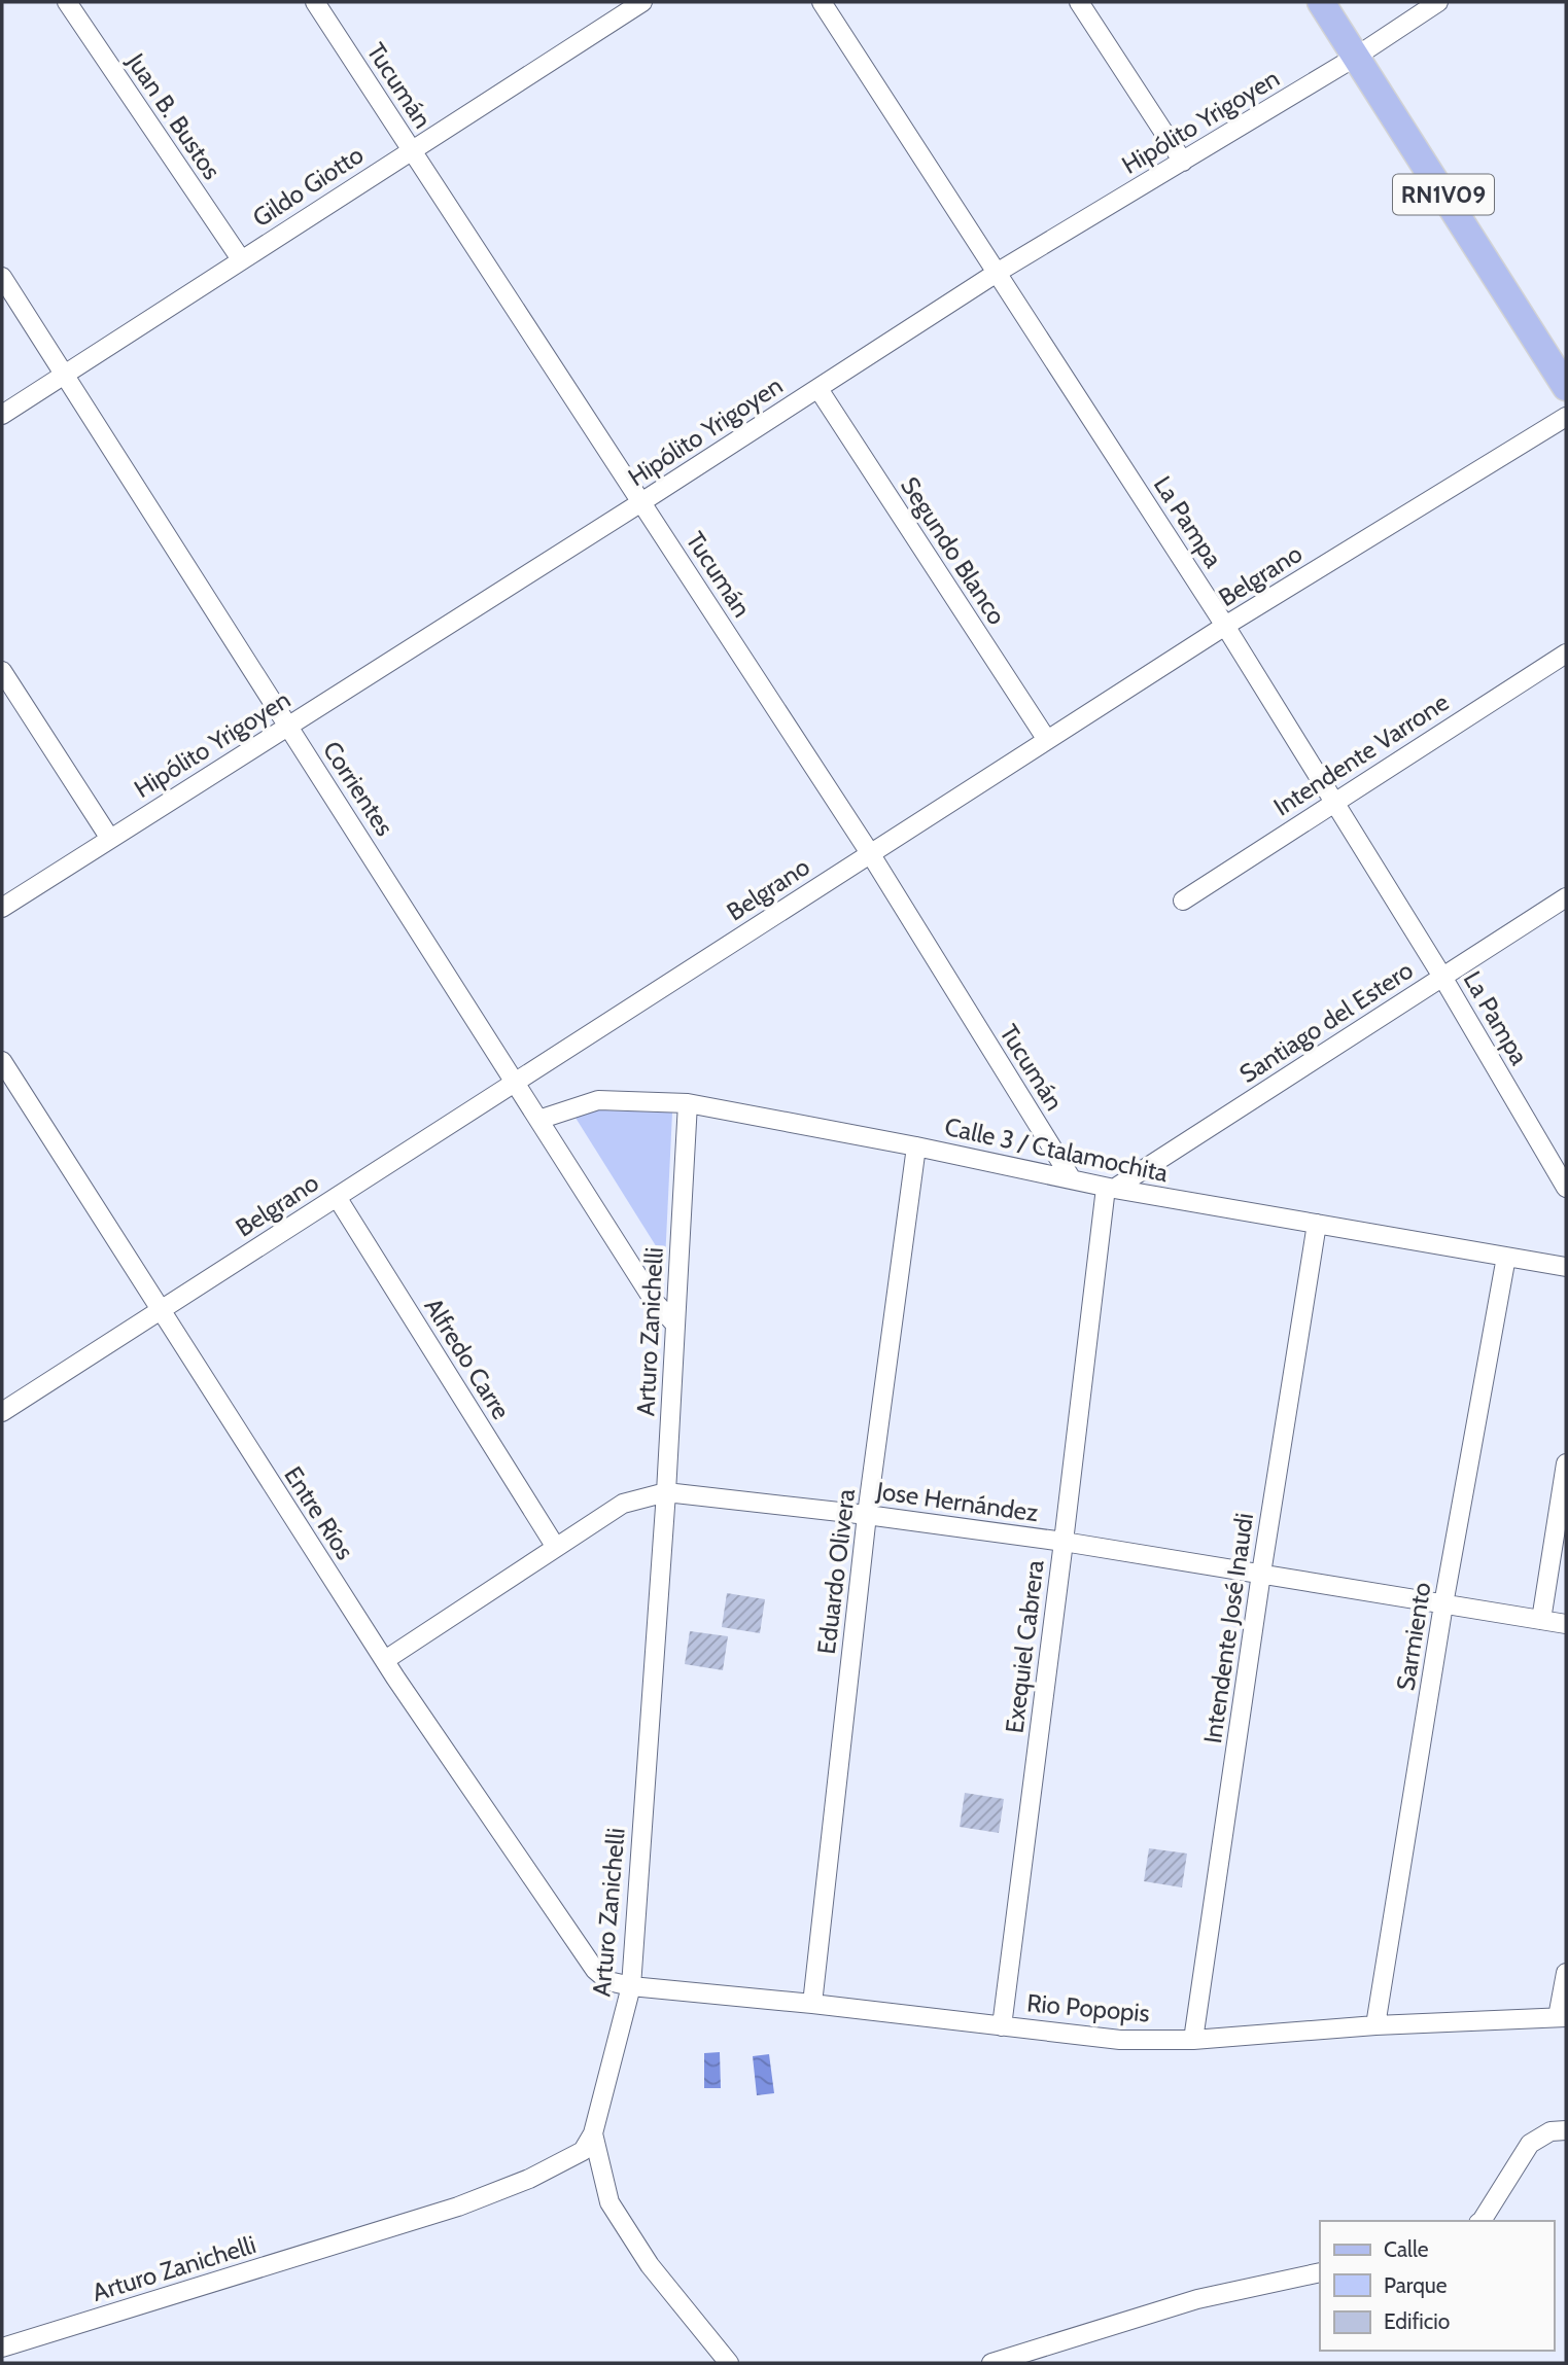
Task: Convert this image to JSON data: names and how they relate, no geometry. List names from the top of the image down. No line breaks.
{"streets":{"main road":["RN1V09"],"street":["Tucumán","Juan B. Bustos","Hipólito Yrigoyen","Gildo Giotto","La Pampa","Segundo Blanco","Belgrano","Intendente Varrone","Corrientes","Santiago del Estero","Calle 3 / Ctalamochita","Arturo Zanichelli","Alfredo Carre","Jose Hernández","Entre Ríos","Eduardo Olivera","Intendente José Inaudi","Sarmiento","Exequiel Cabrera","Rio Popopis"]},"crossings":[["Tucumán","Hipólito Yrigoyen"],["Tucumán","Gildo Giotto"],["Tucumán","Belgrano"],["Tucumán","Calle 3 / Ctalamochita"],["Juan B. Bustos","Gildo Giotto"],["Hipólito Yrigoyen","RN1V09"],["Hipólito Yrigoyen","La Pampa"],["Hipólito Yrigoyen","Segundo Blanco"],["Hipólito Yrigoyen","Corrientes"],["Gildo Giotto","Corrientes"],["La Pampa","Belgrano"],["La Pampa","Intendente Varrone"],["La Pampa","Santiago del Estero"],["Segundo Blanco","Belgrano"],["Belgrano","Corrientes"],["Belgrano","Alfredo Carre"],["Belgrano","Entre Ríos"],["Corrientes","Calle 3 / Ctalamochita"],["Corrientes","Arturo Zanichelli"],["Santiago del Estero","Calle 3 / Ctalamochita"],["Santiago del Estero","Exequiel Cabrera"],["Calle 3 / Ctalamochita","Arturo Zanichelli"],["Calle 3 / Ctalamochita","Eduardo Olivera"],["Calle 3 / Ctalamochita","Intendente José Inaudi"],["Calle 3 / Ctalamochita","Sarmiento"],["Calle 3 / Ctalamochita","Exequiel Cabrera"],["Arturo Zanichelli","Jose Hernández"],["Arturo Zanichelli","Rio Popopis"],["Alfredo Carre","Jose Hernández"],["Jose Hernández","Entre Ríos"],["Jose Hernández","Eduardo Olivera"],["Jose Hernández","Intendente José Inaudi"],["Jose Hernández","Sarmiento"],["Jose Hernández","Exequiel Cabrera"],["Entre Ríos","Rio Popopis"],["Eduardo Olivera","Rio Popopis"],["Intendente José Inaudi","Rio Popopis"],["Sarmiento","Rio Popopis"],["Exequiel Cabrera","Rio Popopis"]],"legend":["Calle","Parque","Edificio"]}
